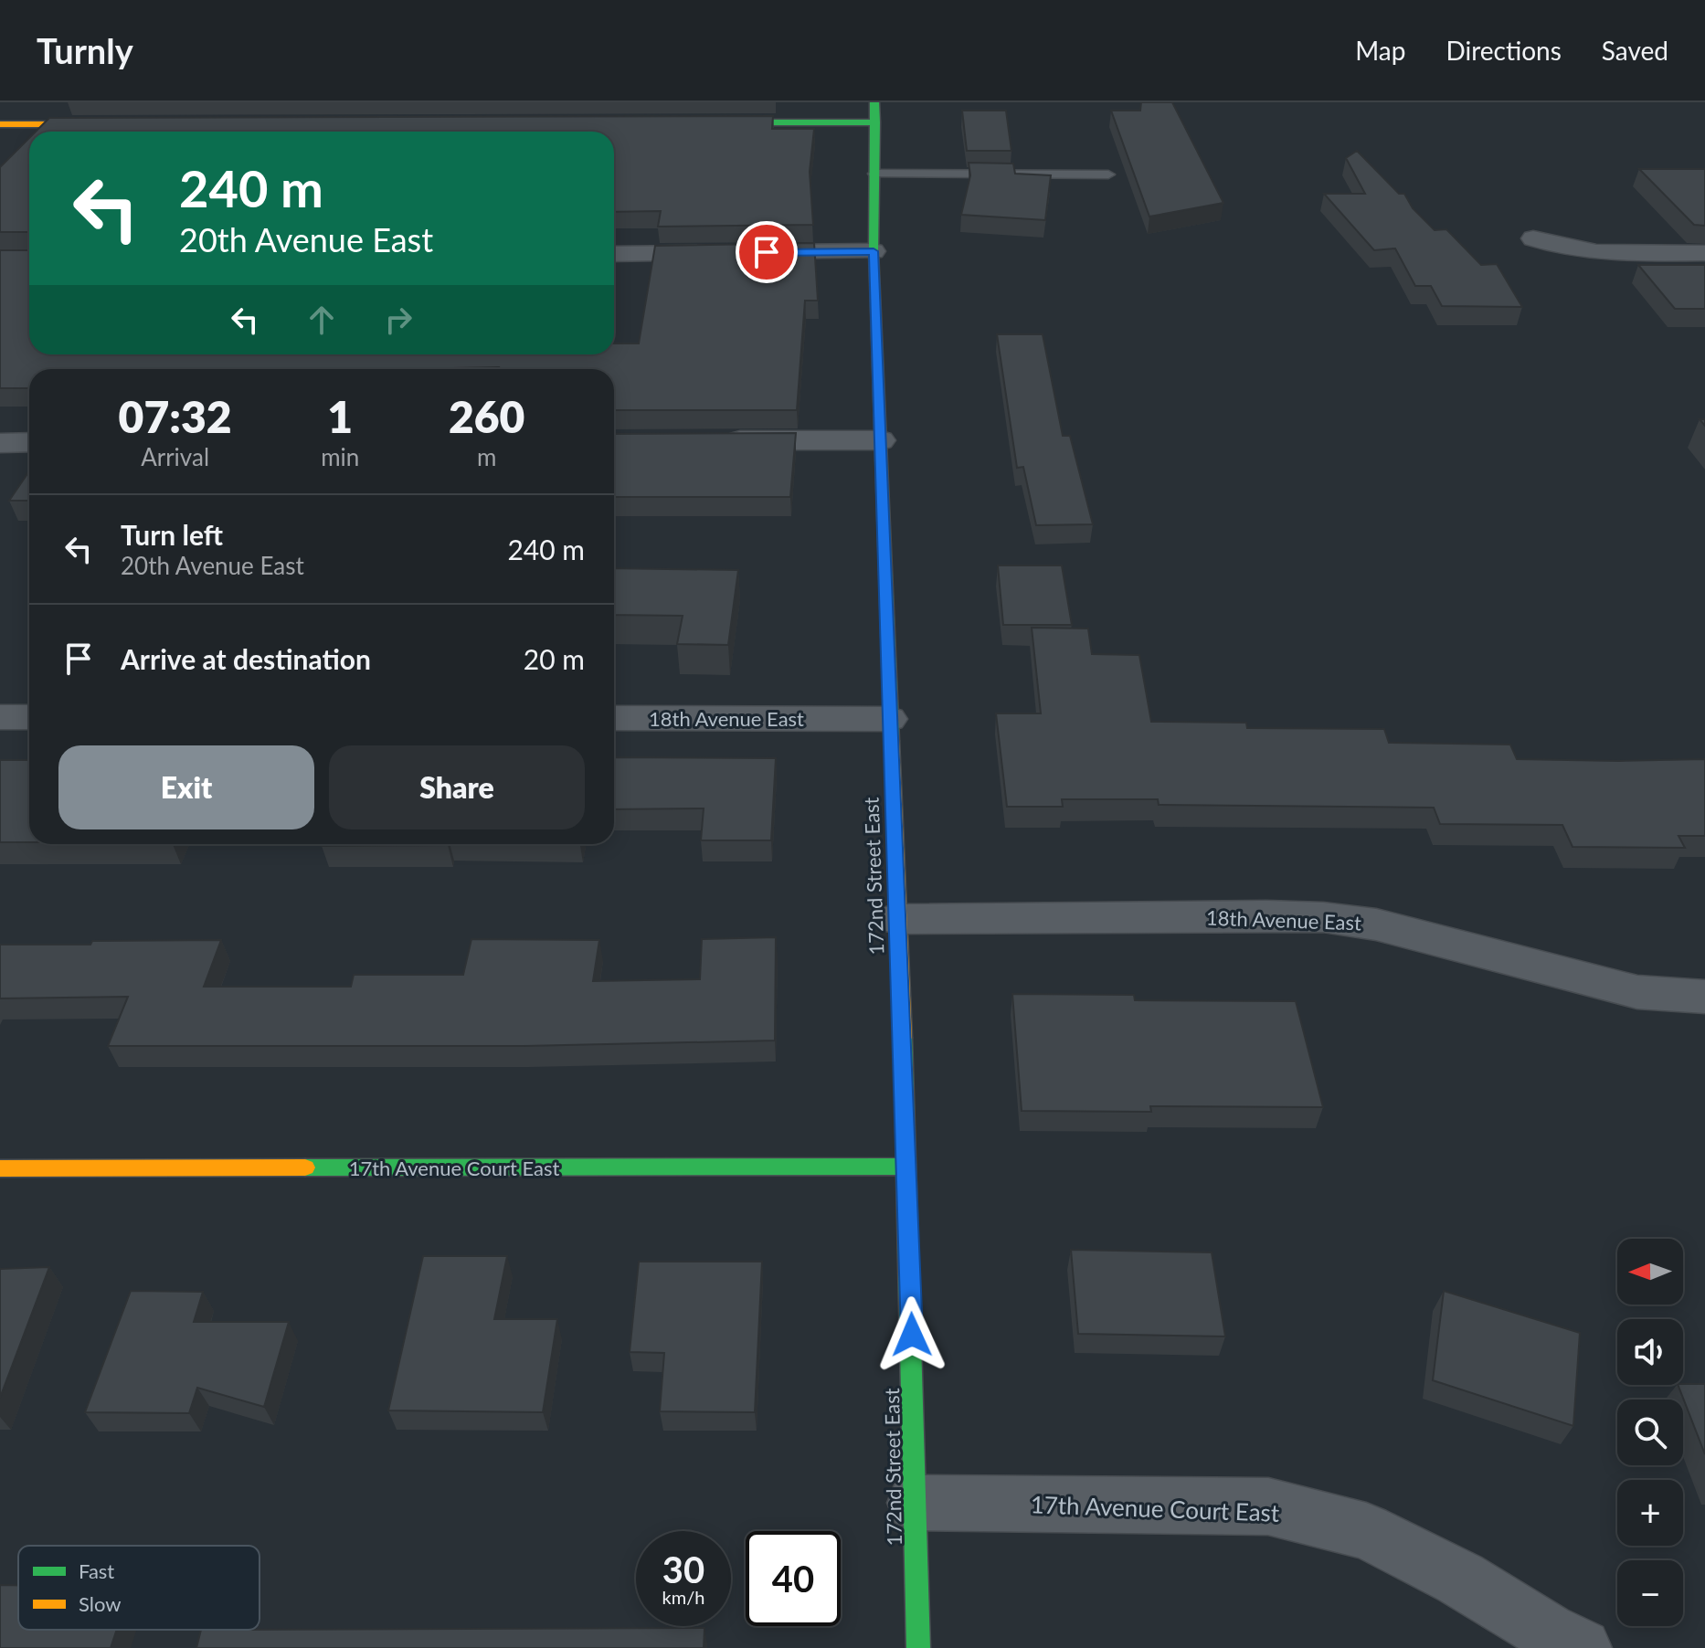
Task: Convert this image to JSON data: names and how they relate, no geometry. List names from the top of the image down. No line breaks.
{"streets":{"street":["18th Avenue East","172nd Street East","17th Avenue Court East"]},"crossings":[["18th Avenue East","172nd Street East"],["172nd Street East","17th Avenue Court East"]],"legend":["Fast","Slow"],"north":"left","page":{"header":"Turnly","nav":["Map","Directions","Saved"],"turn":["240 m","20th Avenue East"],"eta":["07:32","Arrival","1","min","260","m"],"list":[{"name":"Turn left","note":"20th Avenue East","value":"240 m"},{"name":"Arrive at destination","value":"20 m"}],"buttons":["Exit","Share"],"map_buttons":["+","−"],"speed":"30 km/h","limit":"40"}}
